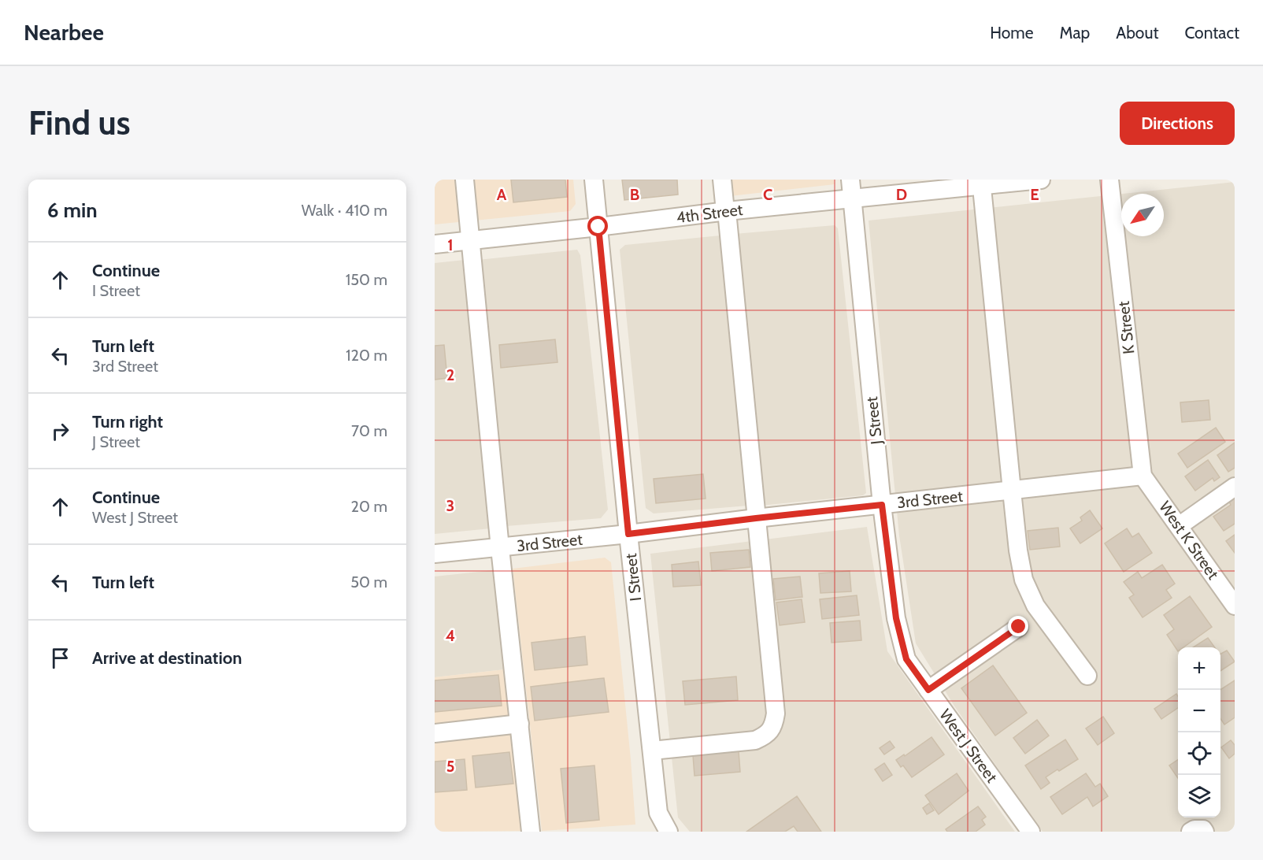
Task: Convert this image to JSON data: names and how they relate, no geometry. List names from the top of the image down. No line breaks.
{"streets":{"street":["4th Street","K Street","J Street","3rd Street","West K Street","I Street","West J Street"]},"crossings":[["4th Street","J Street"],["4th Street","I Street"],["K Street","3rd Street"],["K Street","West K Street"],["J Street","3rd Street"],["J Street","West J Street"],["3rd Street","West K Street"],["3rd Street","I Street"]],"north":"bottom left","page":{"header":"Nearbee","nav":["Home","Map","About","Contact"],"buttons":"Directions","title":"Find us","heading":["6 min","Walk · 410 m"],"list":[["Continue","I Street","150 m"],["Turn left","3rd Street","120 m"],["Turn right","J Street","70 m"],["Continue","West J Street","20 m"],["Turn left","50 m"],"Arrive at destination"],"map_buttons":["+","−"]},"grid":{"columns":["A","B","C","D","E"],"rows":["1","2","3","4","5"]}}
